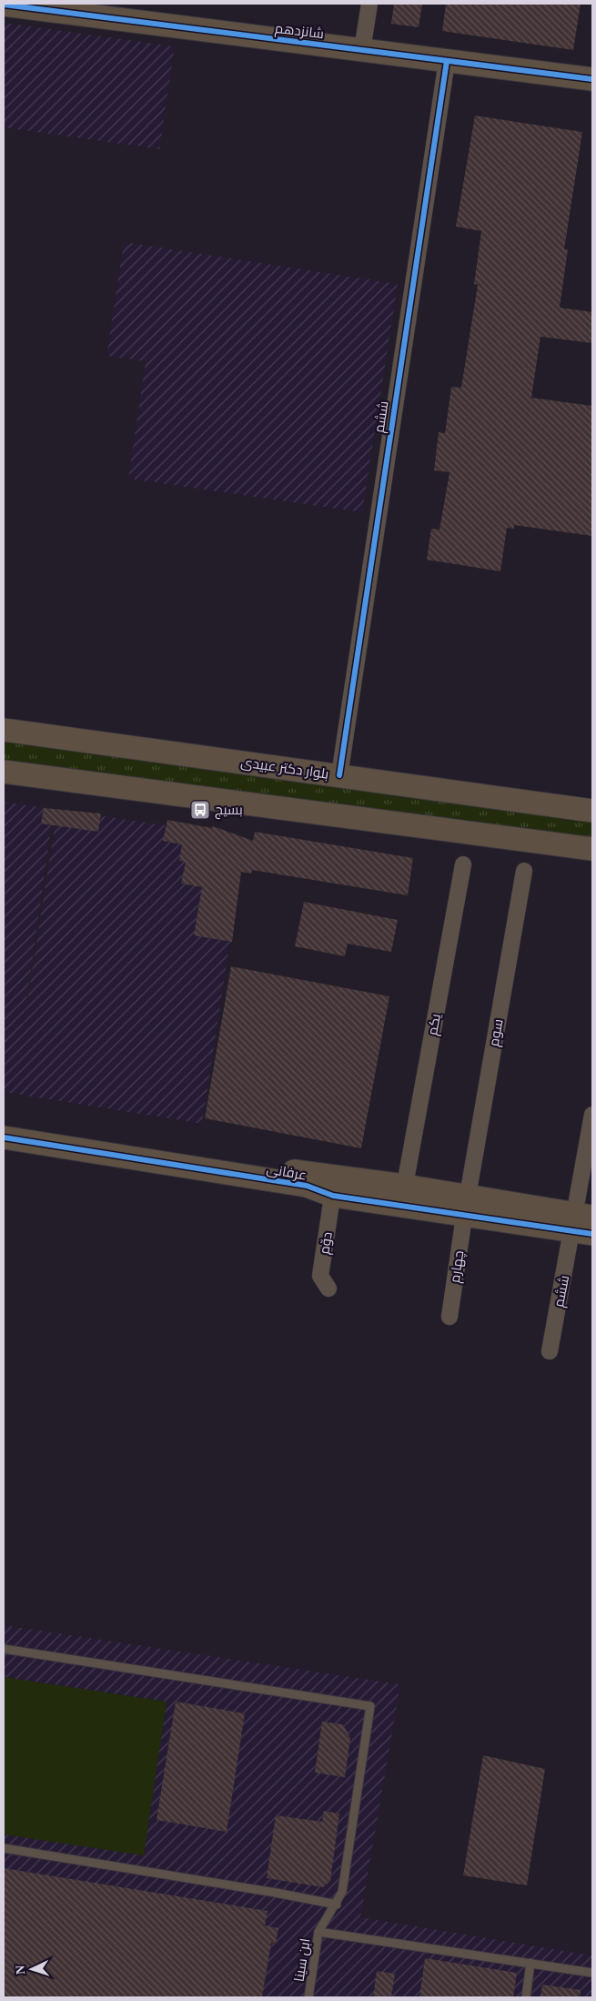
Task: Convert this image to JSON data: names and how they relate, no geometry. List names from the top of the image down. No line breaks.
{"streets":{"street":["شانزدهم","ششم","بلوار دکتر عبیدی","یکم","سوم","عرفانی","دوّم","چهارم"],"lane":["ابن سینا"]},"crossings":[["شانزدهم","ششم"],["ششم","بلوار دکتر عبیدی"],["ششم","عرفانی"],["یکم","عرفانی"],["سوم","عرفانی"],["سوم","چهارم"],["عرفانی","دوّم"],["عرفانی","چهارم"]],"places":{"bus stop":["بسیج"]},"north":"left"}
